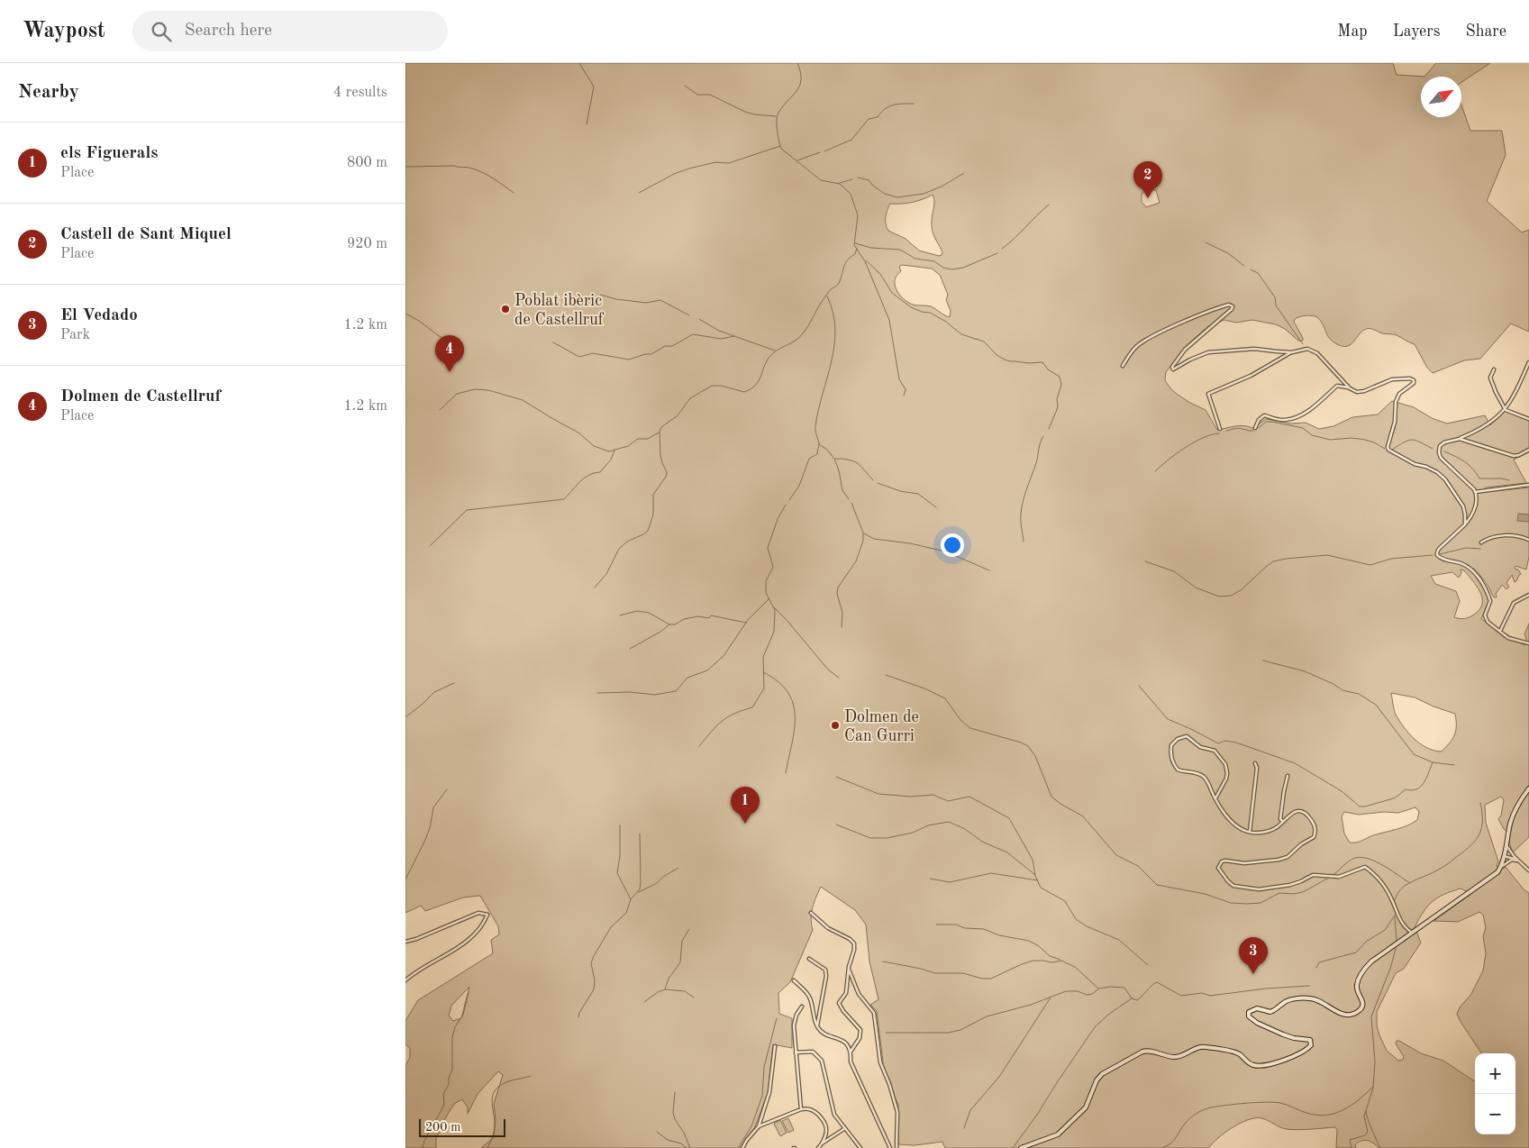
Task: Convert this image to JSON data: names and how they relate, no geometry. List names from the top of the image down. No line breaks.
{"places":["Poblat ibèric de Castellruf","Dolmen de Can Gurri"],"scale_bar":"200 m","north":"top right","page":{"header":"Waypost","search":"Search here","nav":["Map","Layers","Share"],"heading":["Nearby","4 results"],"list":[{"mark":"1","name":"els Figuerals","note":"Place","value":"800 m"},{"mark":"2","name":"Castell de Sant Miquel","note":"Place","value":"920 m"},{"mark":"3","name":"El Vedado","note":"Park","value":"1.2 km"},{"mark":"4","name":"Dolmen de Castellruf","note":"Place","value":"1.2 km"}],"pins":["2","4","1","3"],"map_buttons":["+","−"],"scale":"200 m"}}
